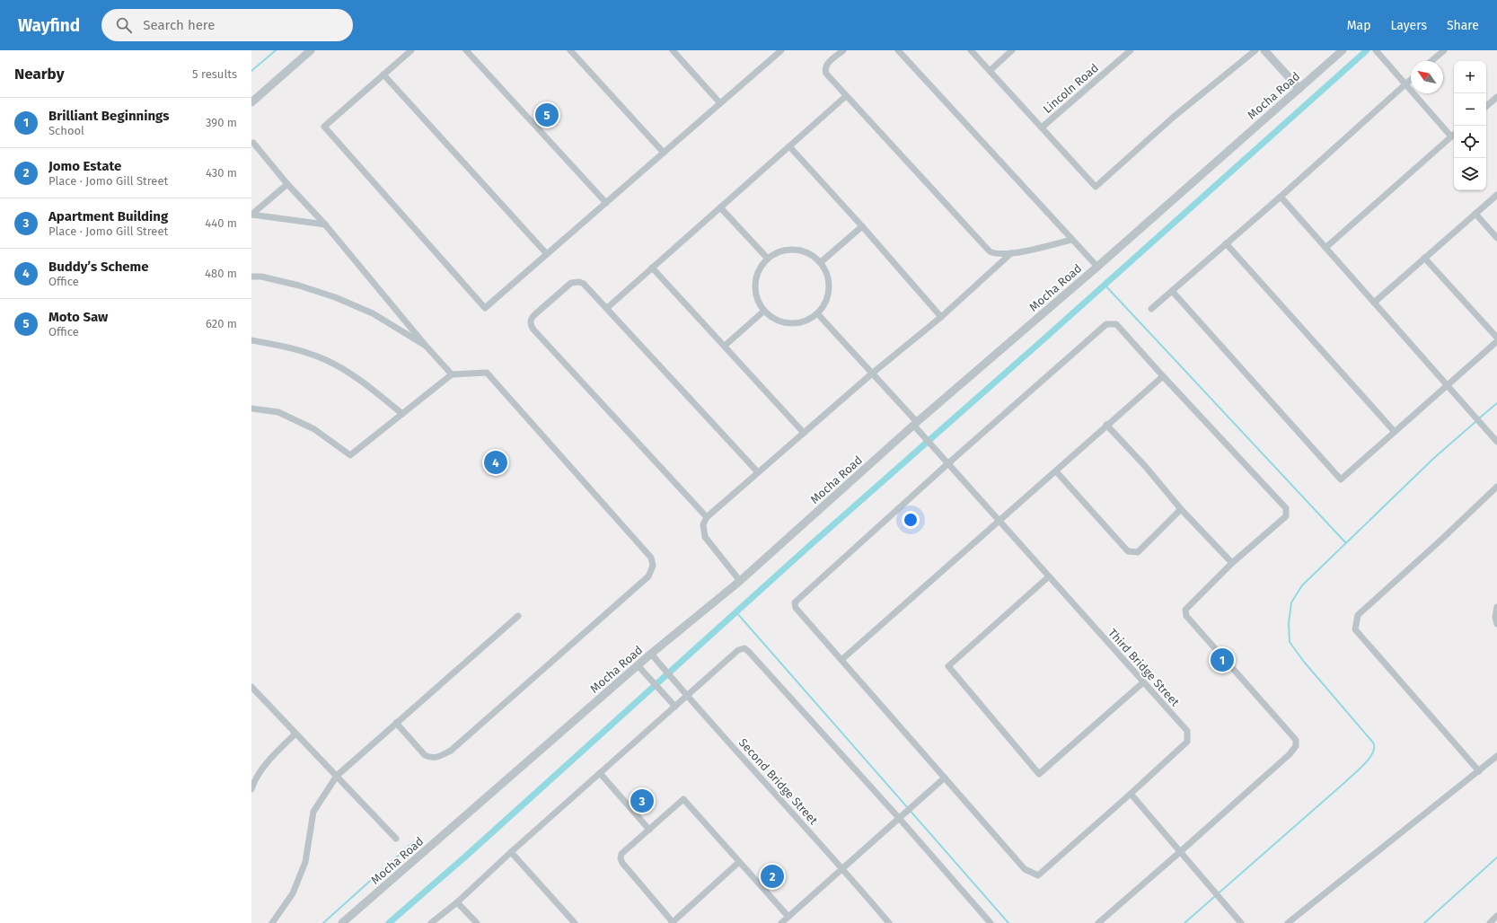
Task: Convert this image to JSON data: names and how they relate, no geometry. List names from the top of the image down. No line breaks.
{"streets":{"street":["Lincoln Road","Mocha Road","Third Bridge Street","Second Bridge Street"]},"crossings":[["Mocha Road","Third Bridge Street"],["Mocha Road","Second Bridge Street"]],"north":"top left","page":{"header":"Wayfind","search":"Search here","nav":["Map","Layers","Share"],"heading":["Nearby","5 results"],"map_buttons":["+","−"],"list":[{"mark":"1","name":"Brilliant Beginnings","note":"School","value":"390 m"},{"mark":"2","name":"Jomo Estate","note":"Place · Jomo Gill Street","value":"430 m"},{"mark":"3","name":"Apartment Building","note":"Place · Jomo Gill Street","value":"440 m"},{"mark":"4","name":"Buddy’s Scheme","note":"Office","value":"480 m"},{"mark":"5","name":"Moto Saw","note":"Office","value":"620 m"}],"pins":["5","4","1","3","2"]}}
